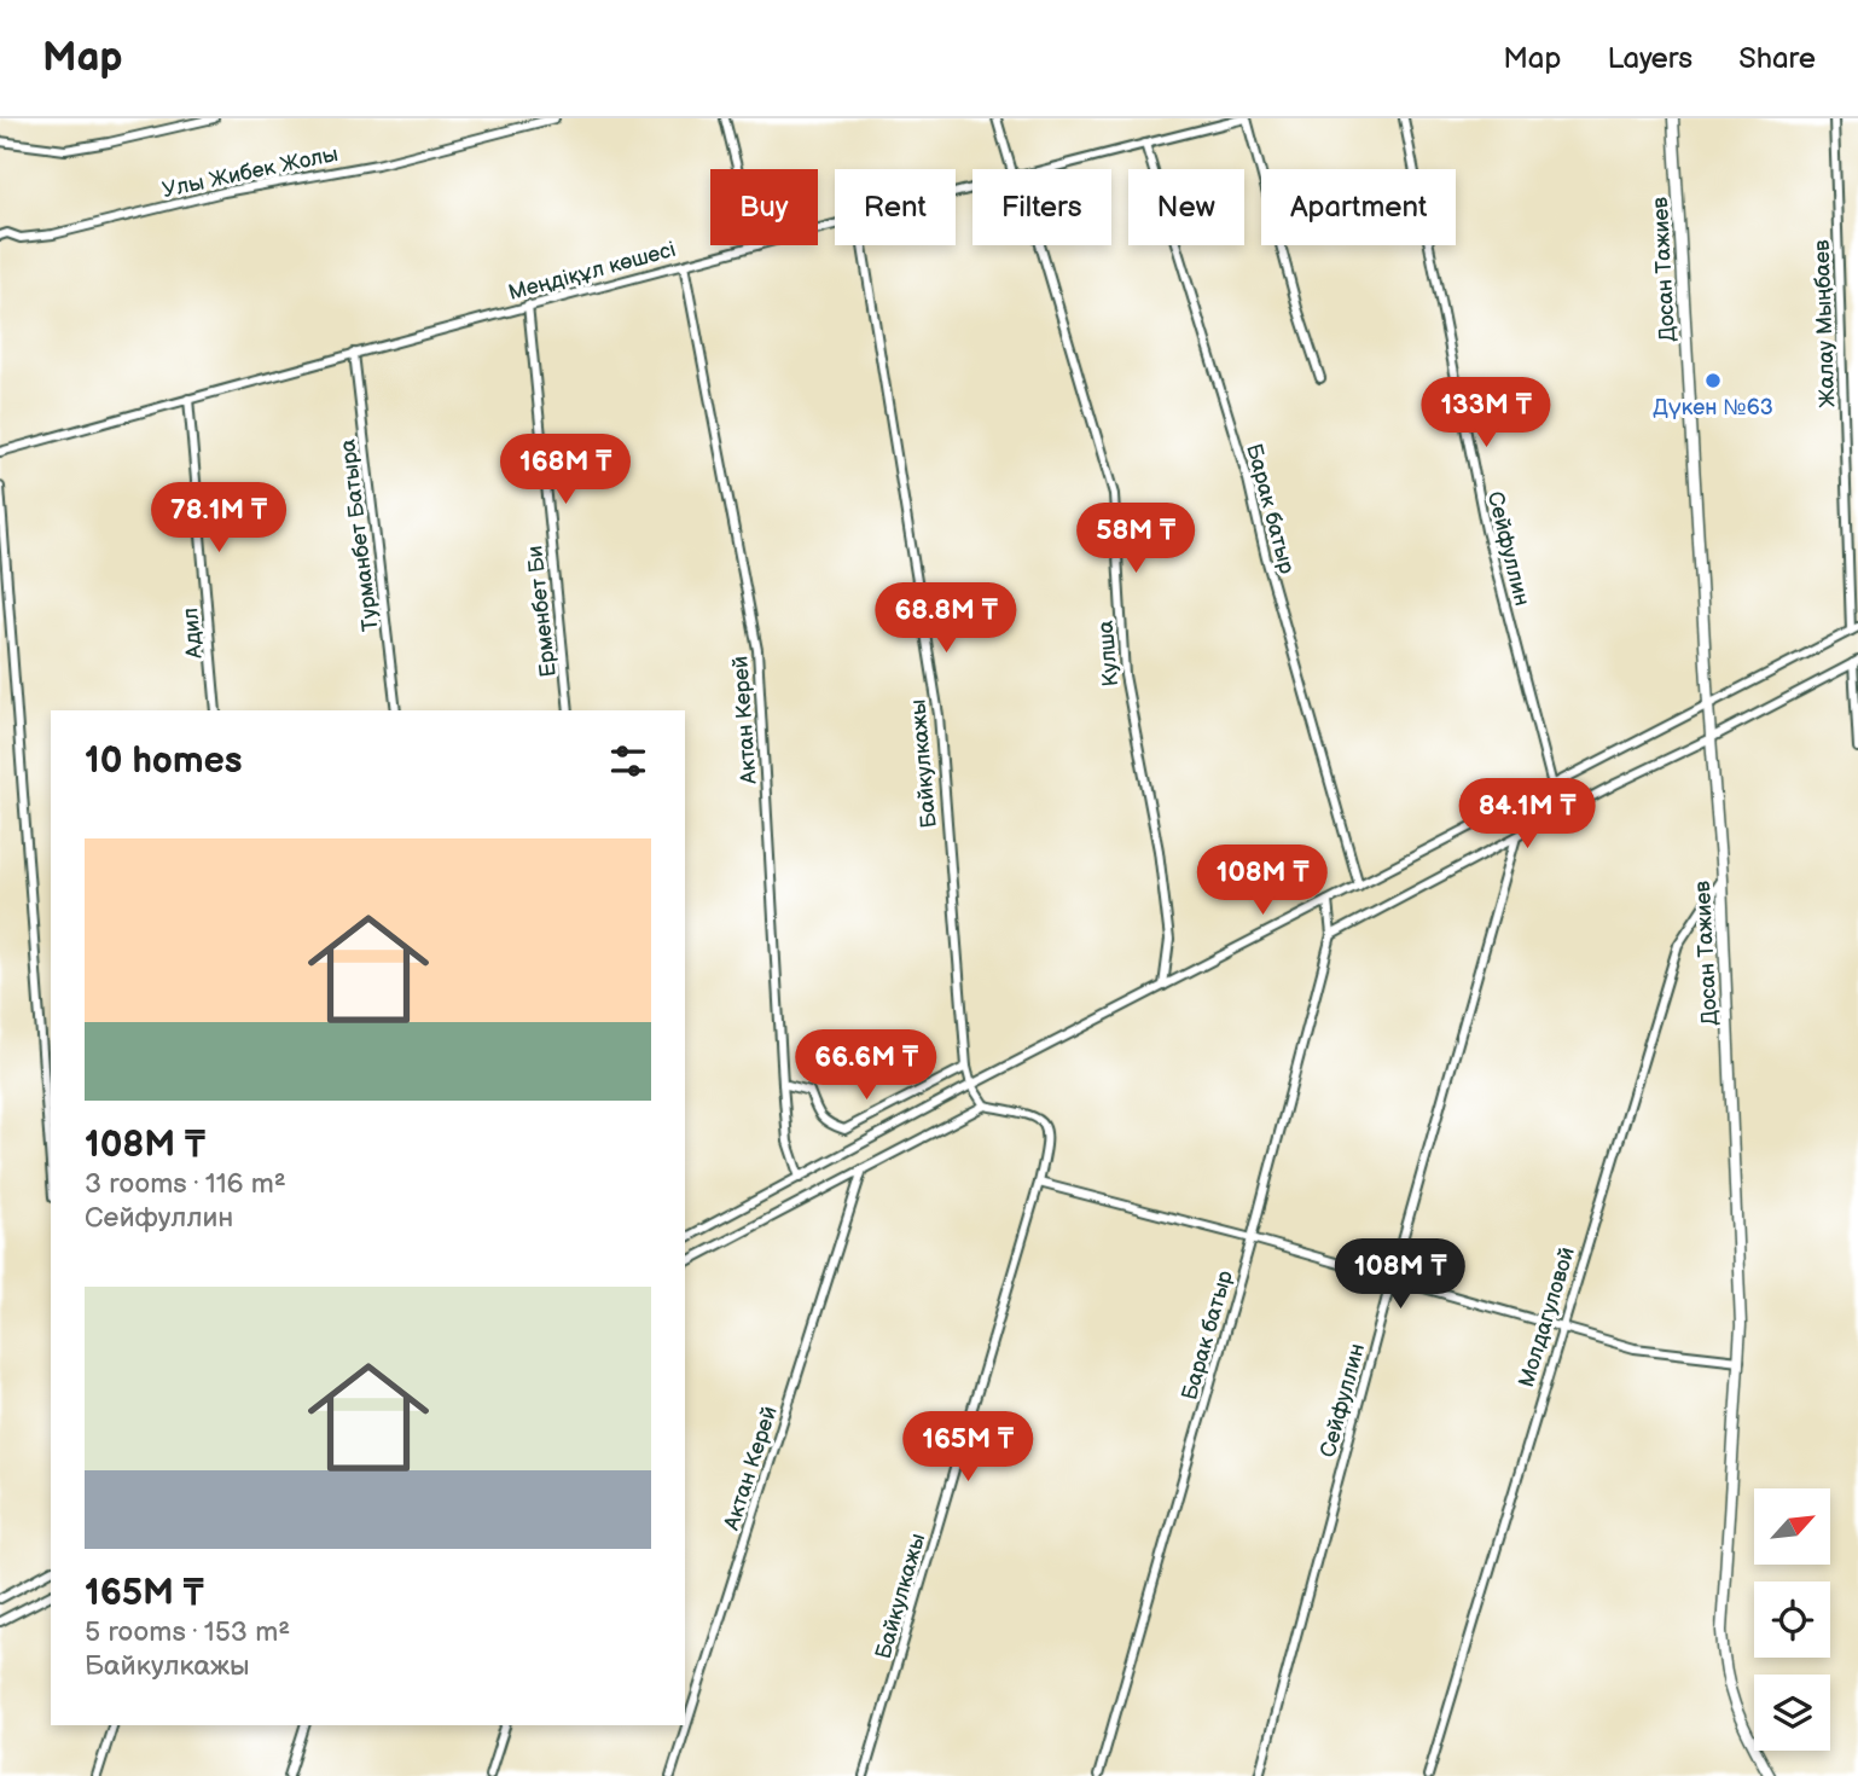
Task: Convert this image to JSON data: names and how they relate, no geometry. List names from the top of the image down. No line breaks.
{"streets":{"street":["Улы Жибек Жолы","Досан Тажиев","Меңдіқұл көшесі","Жалау Мыңбаев","Барак батыр","Турманбет Батыра","Сейфуллин","Ерменбет Би","Адил","Кулша","Актан Керей","Байкулкажы","Молдагуловой"]},"crossings":[["Досан Тажиев","Молдагуловой"],["Меңдіқұл көшесі","Барак батыр"],["Меңдіқұл көшесі","Турманбет Батыра"],["Меңдіқұл көшесі","Ерменбет Би"],["Меңдіқұл көшесі","Адил"],["Меңдіқұл көшесі","Актан Керей"]],"places":["Дүкен №63"],"north":"top right","page":{"header":"Map","nav":["Map","Layers","Share"],"chip":["Buy","Rent","Filters","New","Apartment"],"price":["133M ₸","168M ₸","78.1M ₸","58M ₸","68.8M ₸","84.1M ₸","108M ₸","66.6M ₸","108M ₸","165M ₸"],"heading":"10 homes","list":[{"name":"108M ₸","note":"3 rooms · 116 m² · Сейфуллин"},{"name":"165M ₸","note":"5 rooms · 153 m² · Байкулкажы"}]}}
